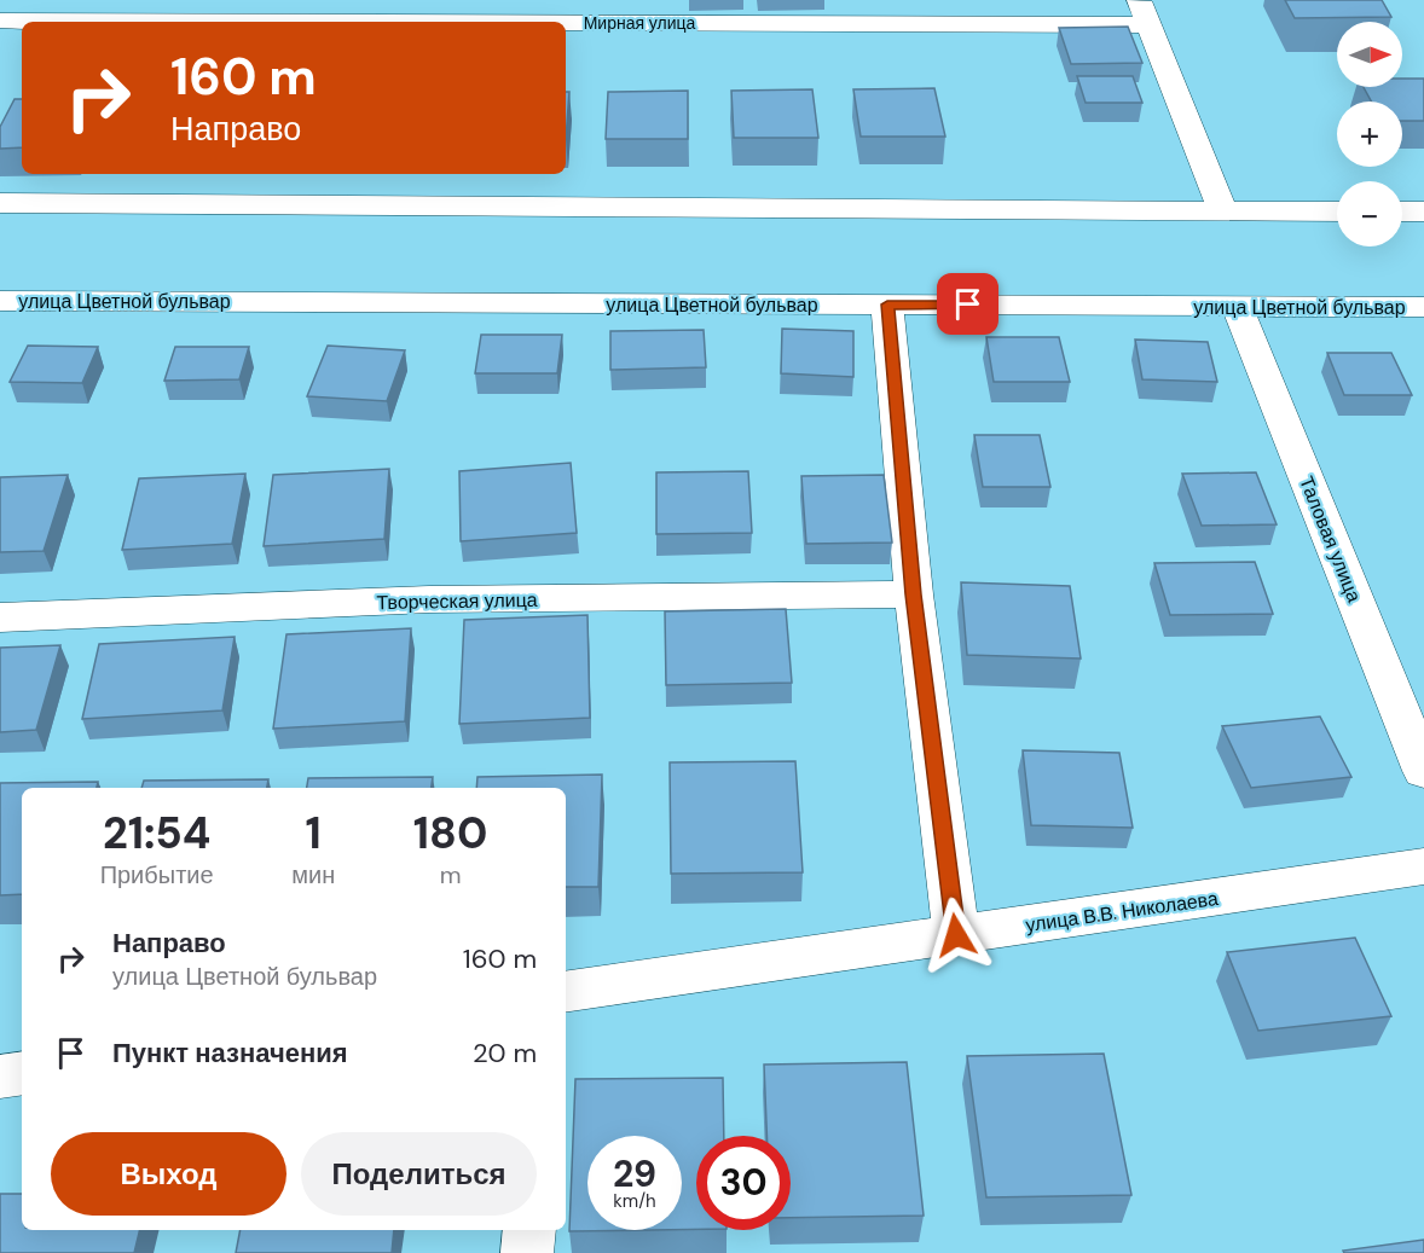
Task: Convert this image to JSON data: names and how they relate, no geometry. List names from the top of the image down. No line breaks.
{"streets":{"street":["Мирная улица","улица Цветной бульвар","Таловая улица","Творческая улица","улица В.В. Николаева"]},"crossings":[["улица Цветной бульвар","Таловая улица"]],"north":"right","page":{"map_buttons":["+","−"],"turn":["160 m","Направо"],"eta":["21:54","Прибытие","1","мин","180","m"],"list":[{"name":"Направо","note":"улица Цветной бульвар","value":"160 m"},{"name":"Пункт назначения","value":"20 m"}],"buttons":["Выход","Поделиться"],"speed":"29 km/h","limit":"30"}}
